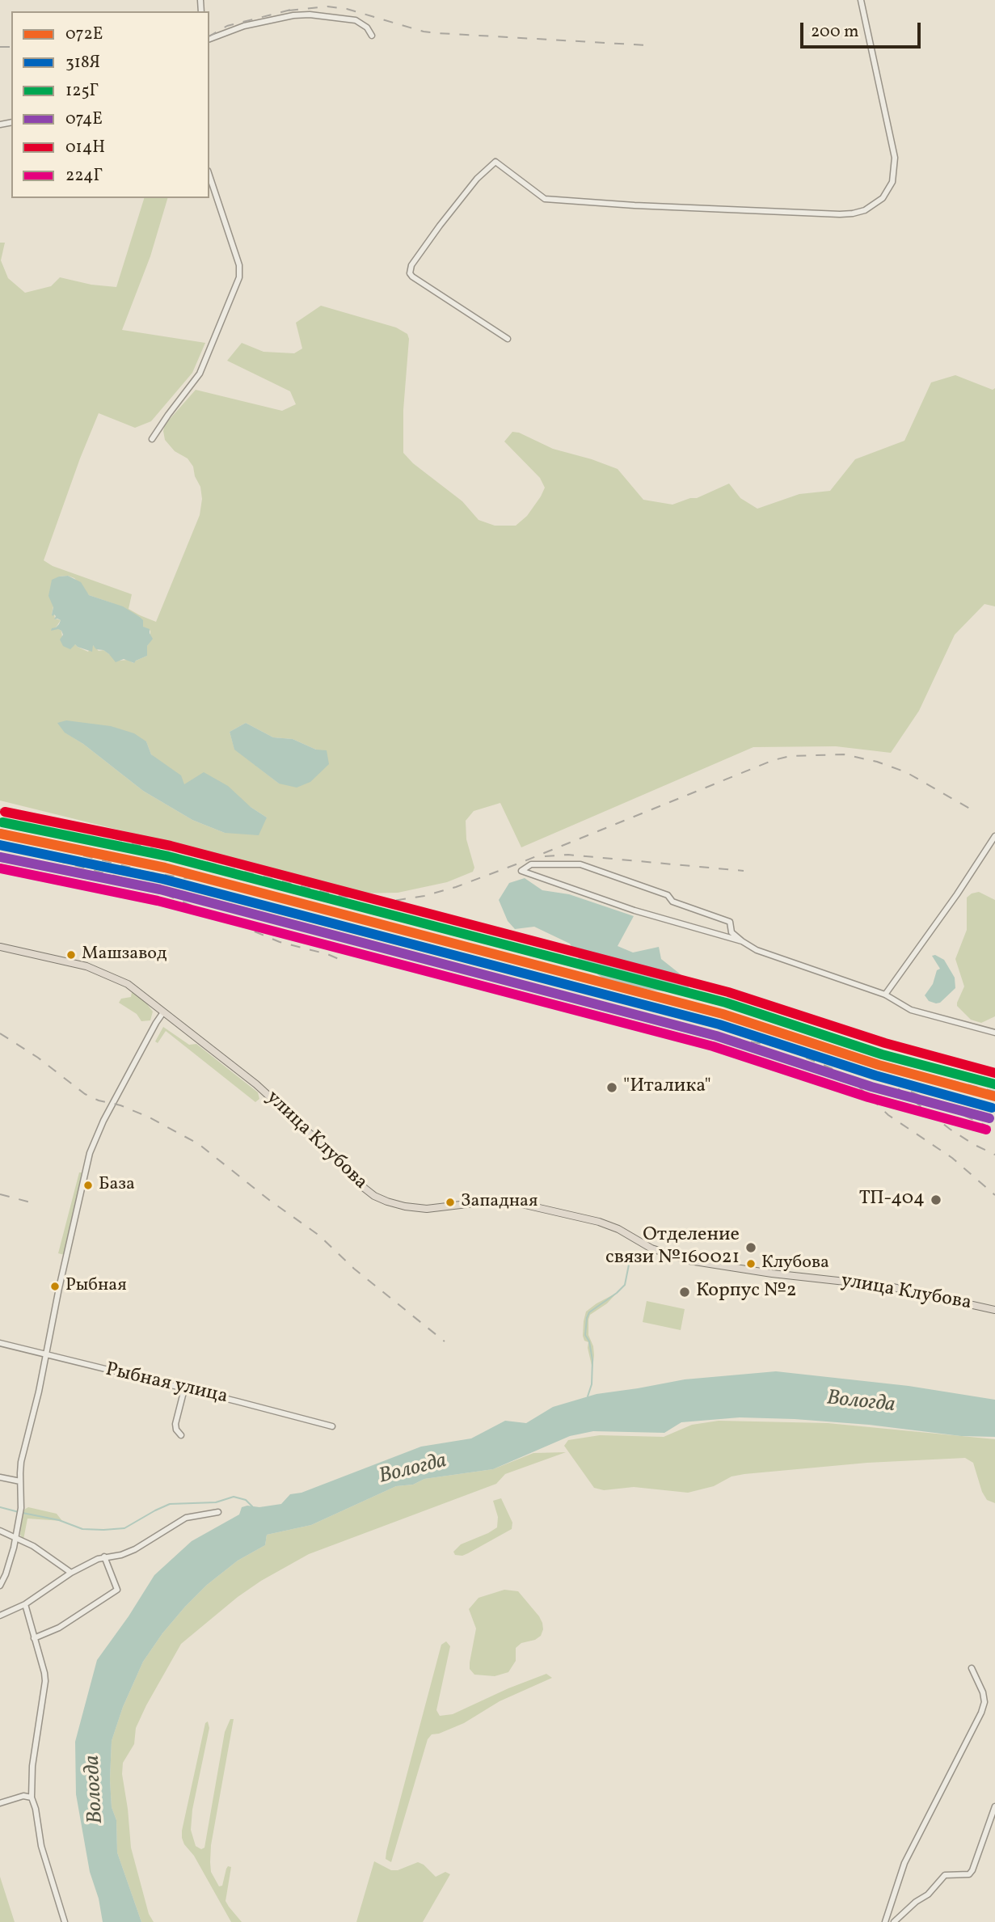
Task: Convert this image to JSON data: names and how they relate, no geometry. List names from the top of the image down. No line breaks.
{"streets":{"main road":["улица Клубова"],"street":["Рыбная улица"]},"water":["Вологда"],"places":["Машзавод","\"Италика\"","База","ТП-404","Западная","Отделение связи №160021","Клубова","Рыбная","Корпус №2"],"lines":["transit line 014Н","transit line 125Г","transit line 072Е","transit line 318Я","transit line 074Е","transit line 224Г"],"legend":["072Е","318Я","125Г","074Е","014Н","224Г"],"scale_bar":"200 m"}
